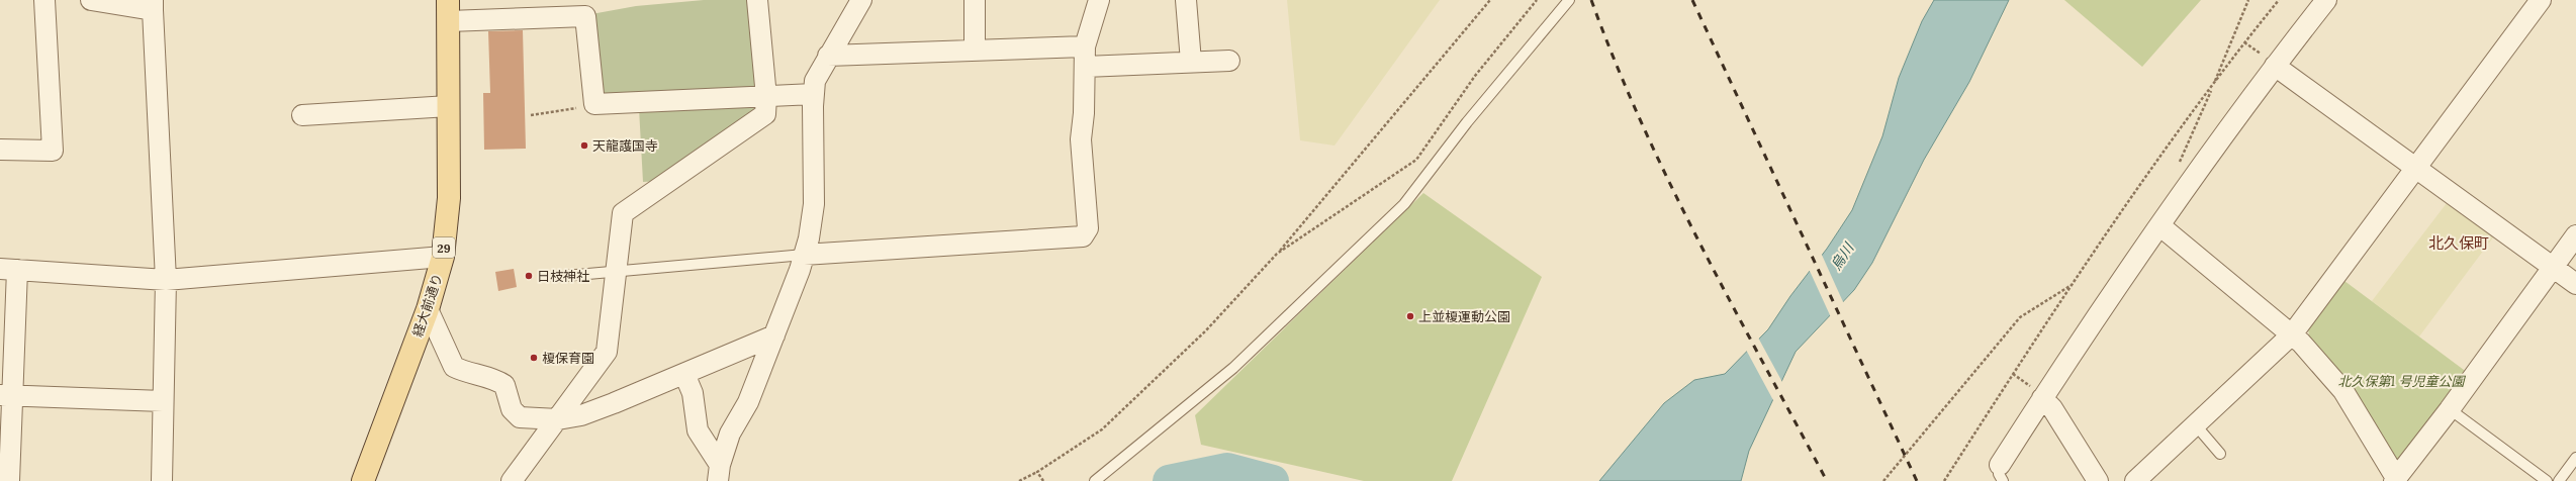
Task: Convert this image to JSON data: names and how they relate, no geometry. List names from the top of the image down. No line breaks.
{"streets":{"main road":["29","経大前通り"]},"districts":["北久保町"],"water":["烏川"],"parks":["北久保第1 号児童公園"],"places":["天龍護国寺","日枝神社","上並榎運動公園","榎保育園"]}
